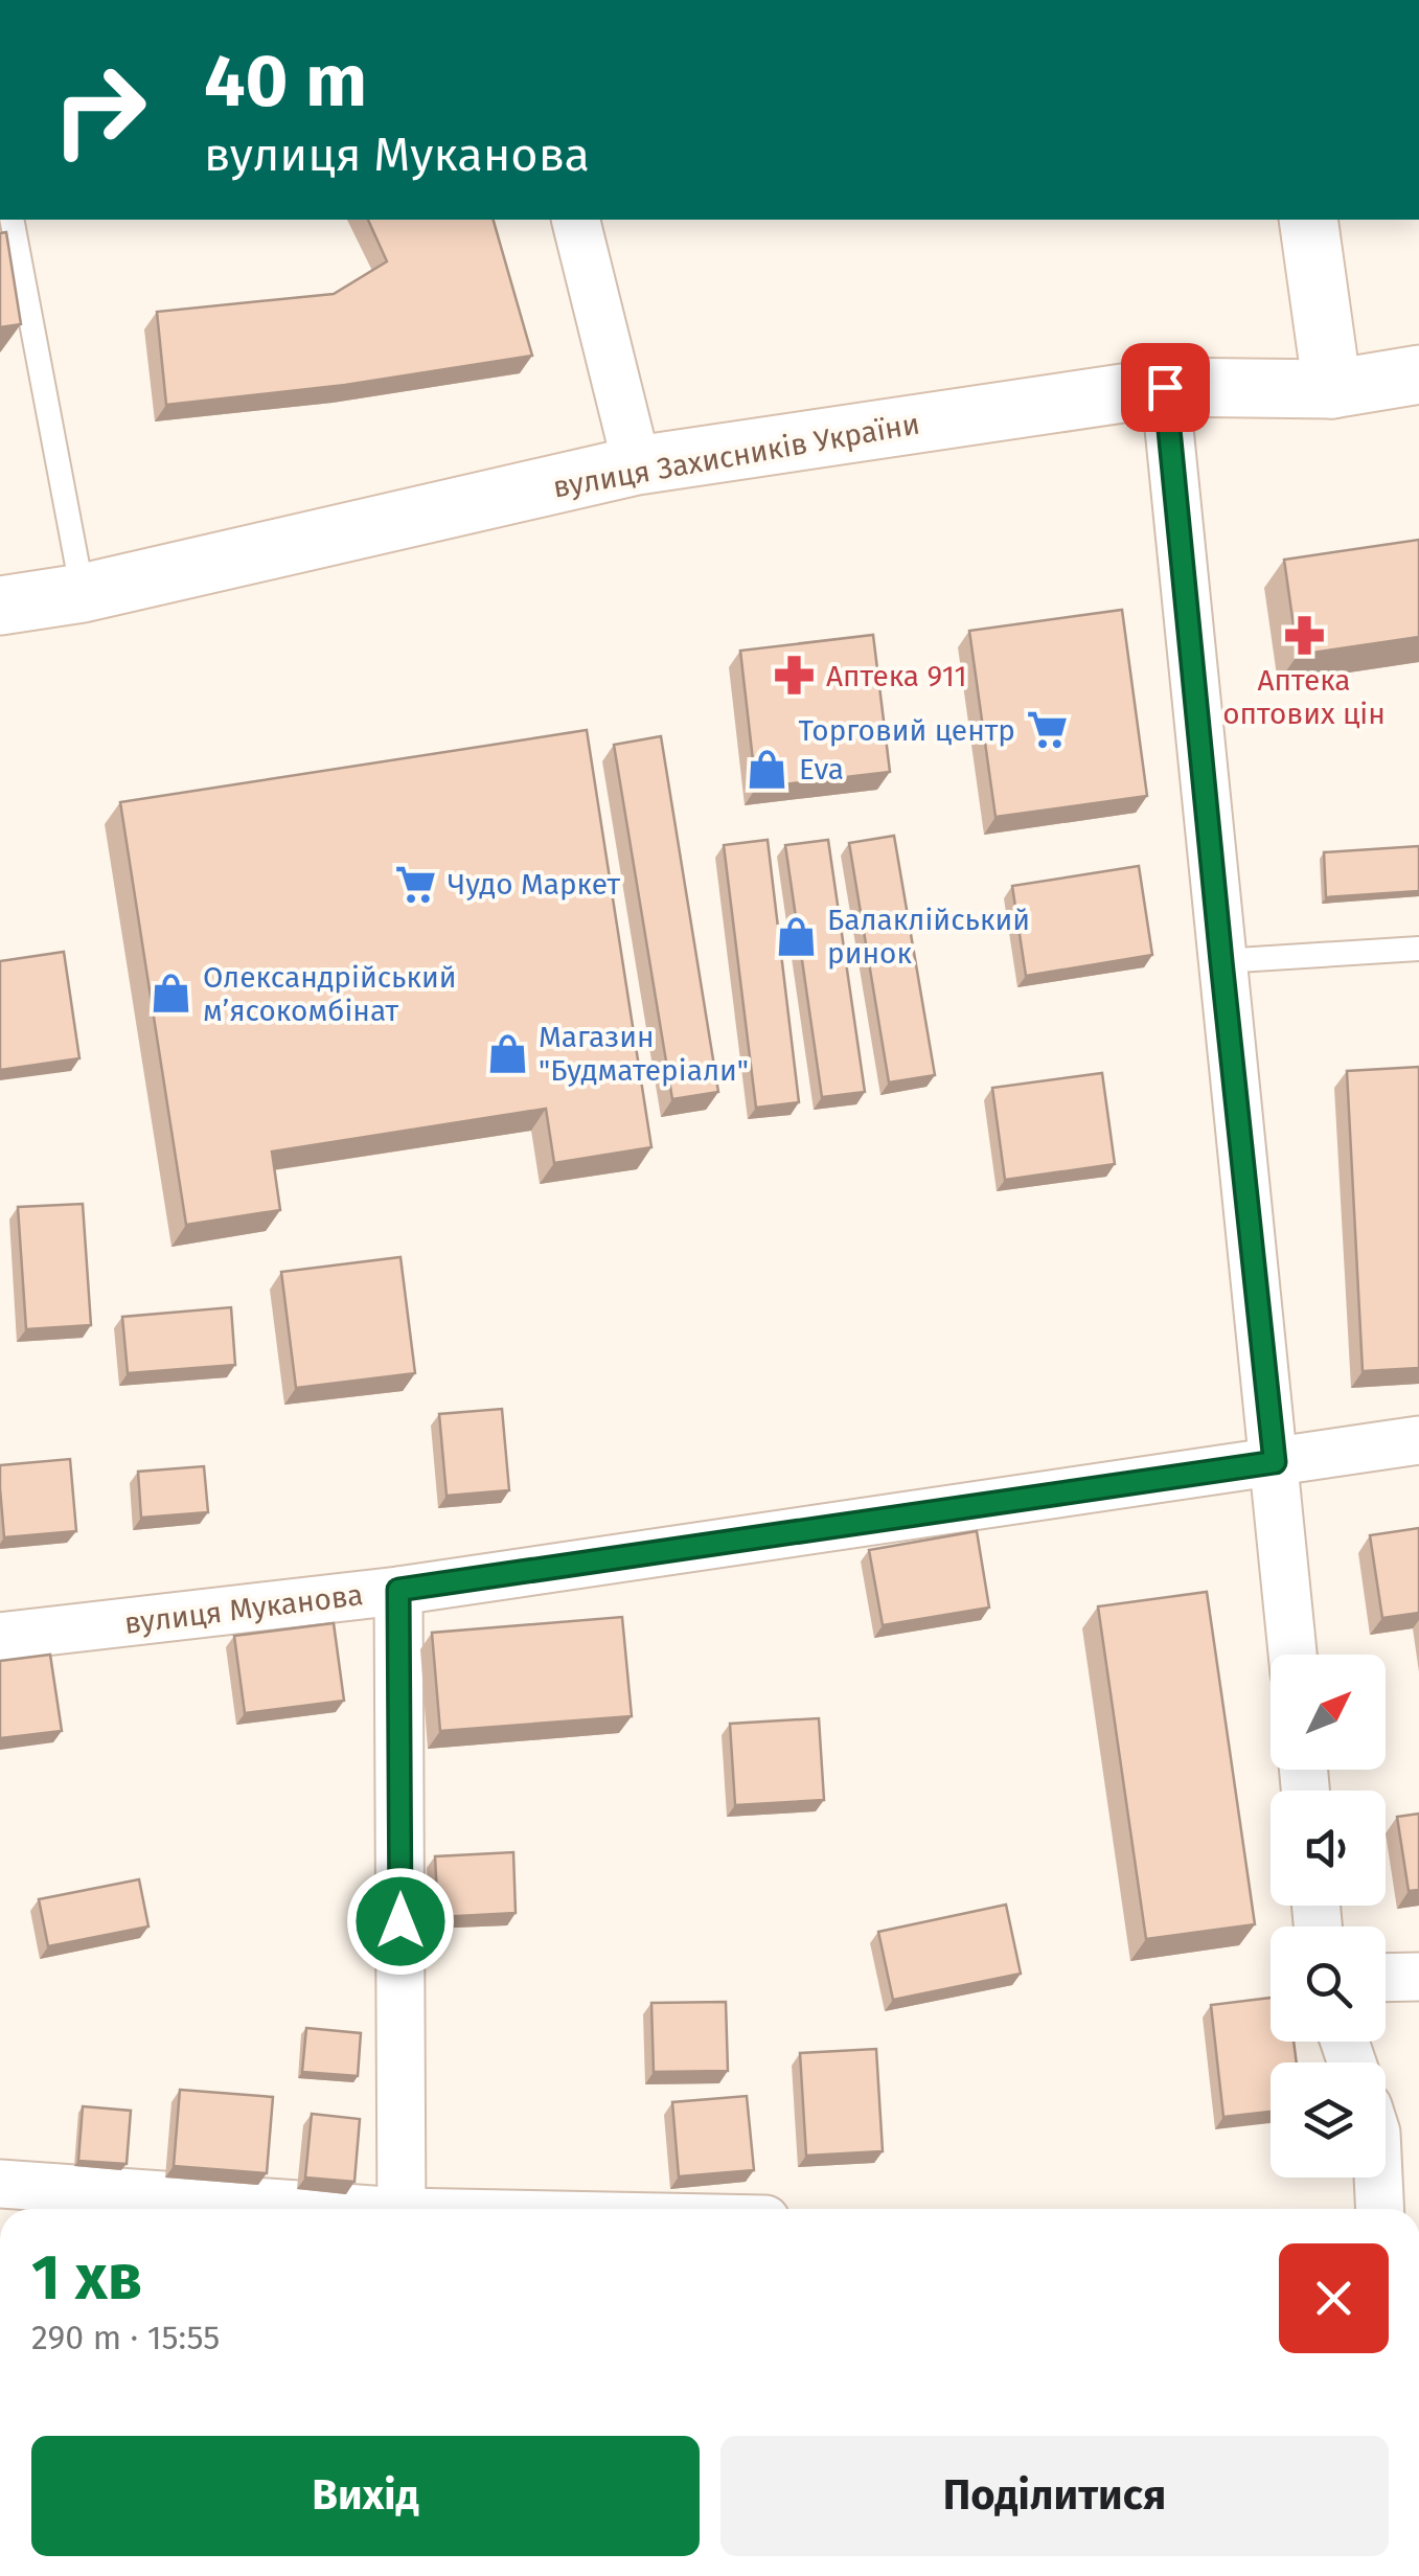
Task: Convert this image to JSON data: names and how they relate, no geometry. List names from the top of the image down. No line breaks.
{"streets":{"street":["вулиця Захисників України","вулиця Муканова"]},"places":{"pharmacy":["Аптека оптових цін","Аптека 911"],"supermarket":["Торговий центр","Чудо Маркет"],"shop":["Eva","Балаклійський ринок","Олександрійський мʼясокомбінат","Магазин \"Будматеріали\""]},"north":"top right","page":{"turn":["40 m","вулиця Муканова"],"heading":["1 хв","290 m · 15:55"],"buttons":["Вихід","Поділитися"]}}
